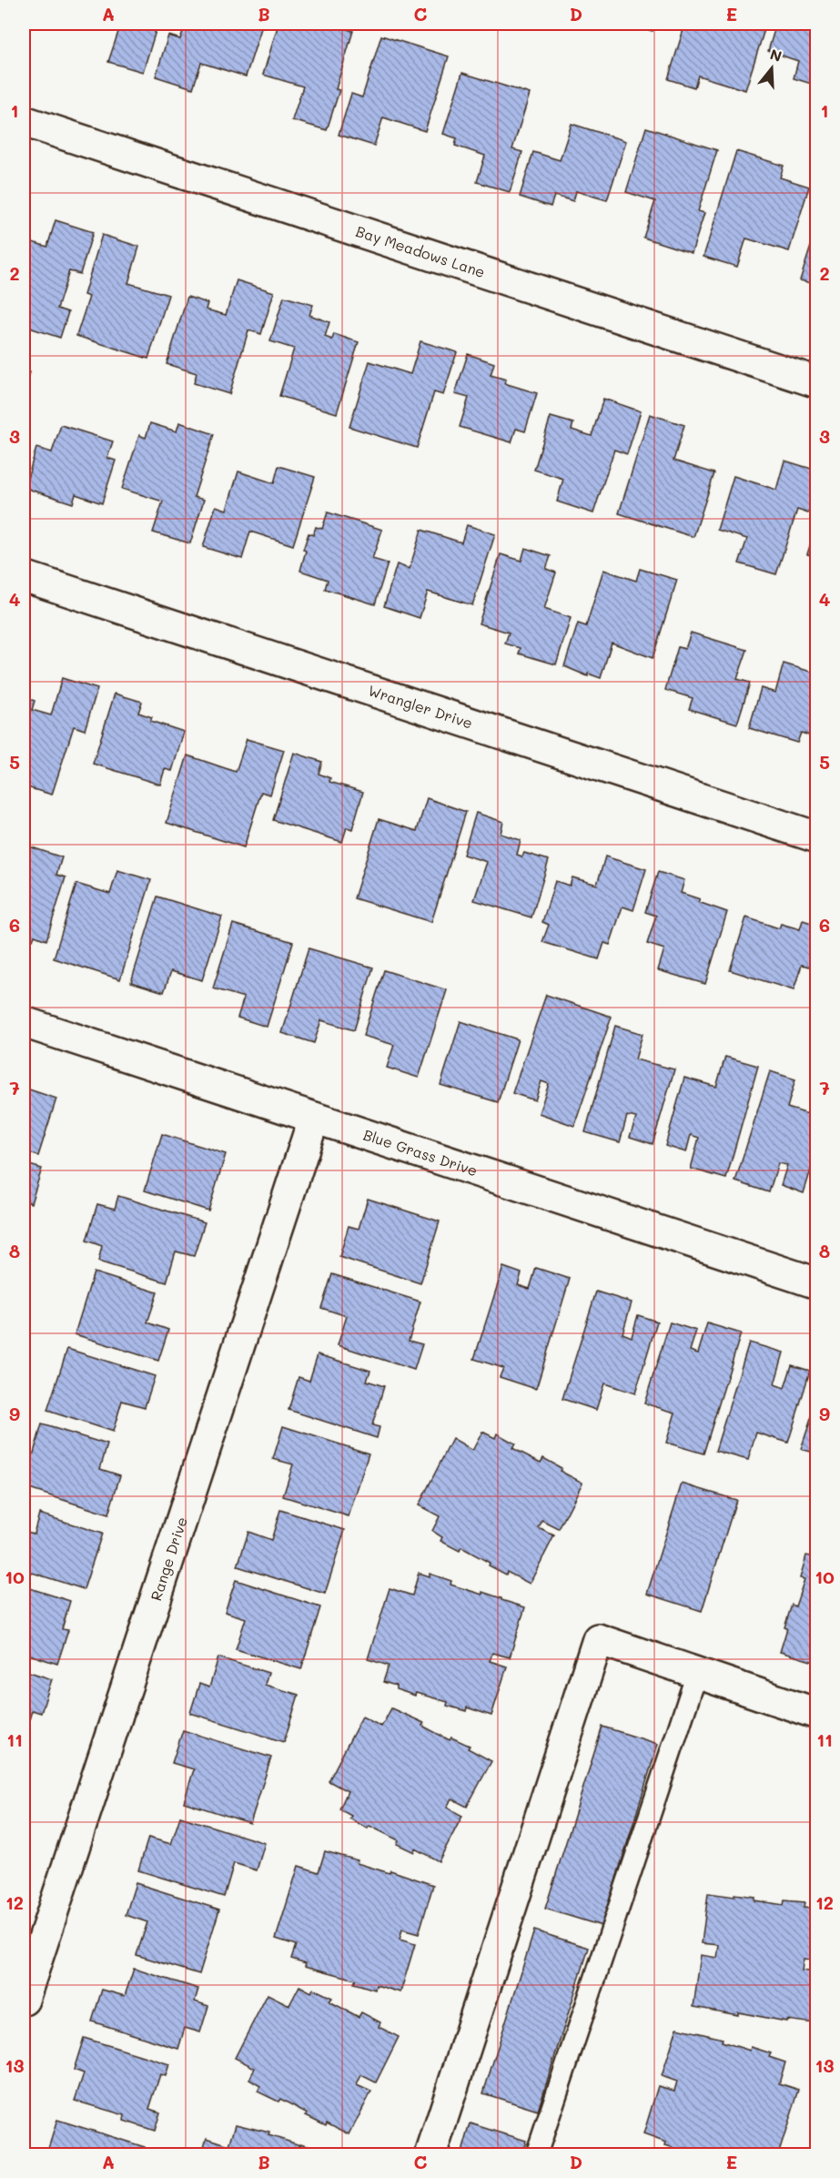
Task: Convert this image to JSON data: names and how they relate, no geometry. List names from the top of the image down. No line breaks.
{"streets":{"street":["Bay Meadows Lane","Wrangler Drive","Blue Grass Drive","Range Drive"]},"crossings":[["Blue Grass Drive","Range Drive"]],"north":"top","grid":{"columns":["A","B","C","D","E"],"rows":["1","2","3","4","5","6","7","8","9","10","11","12","13"]}}
